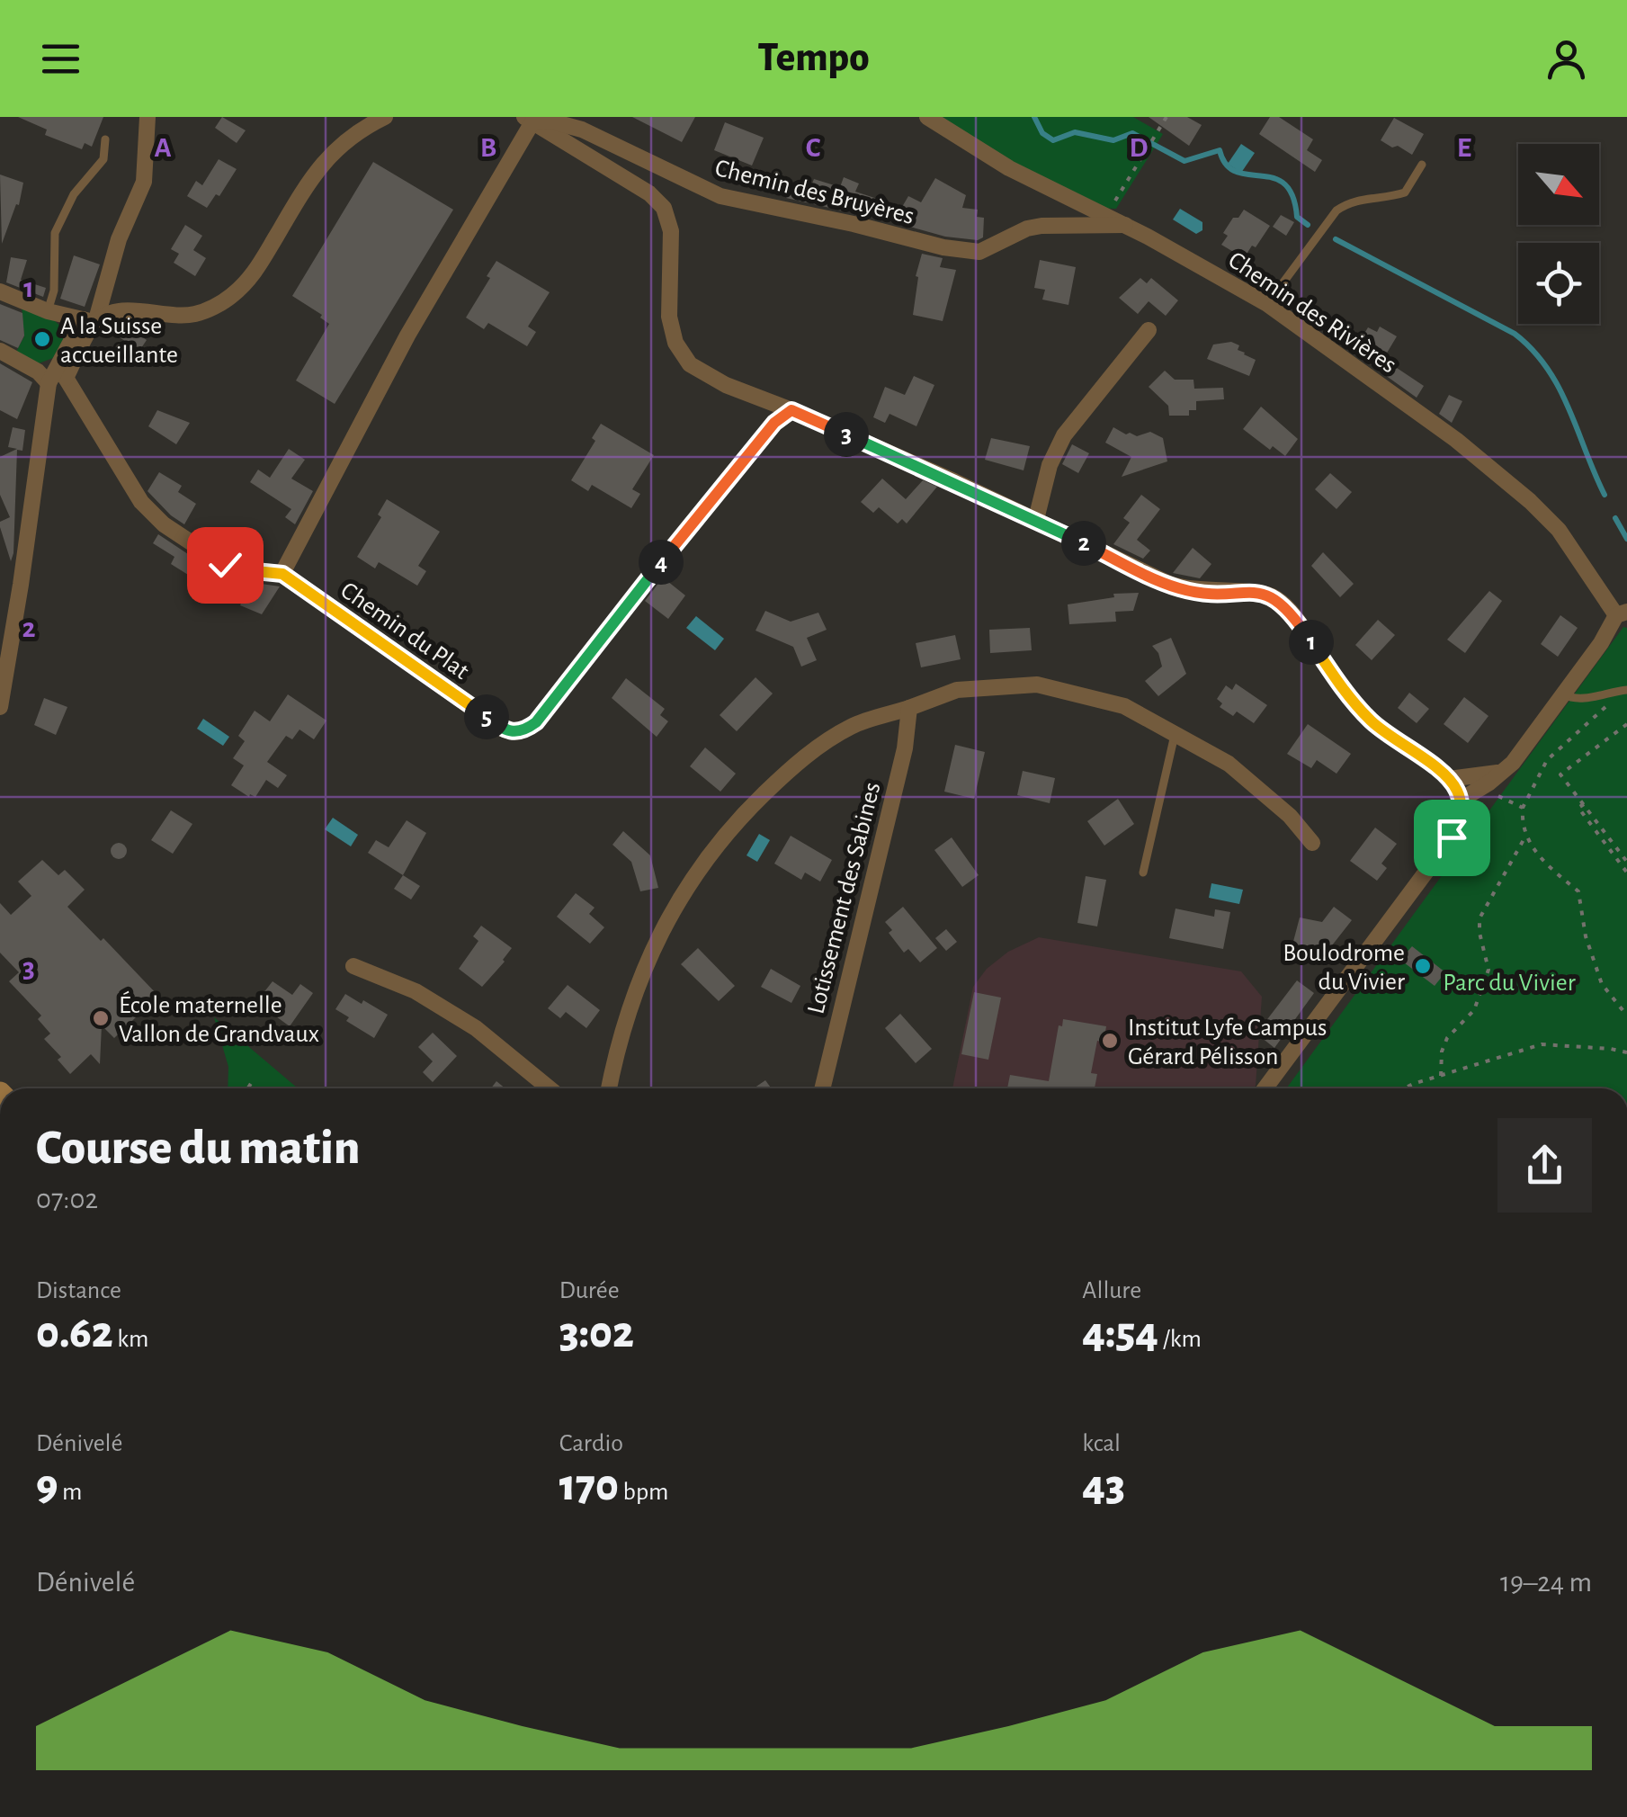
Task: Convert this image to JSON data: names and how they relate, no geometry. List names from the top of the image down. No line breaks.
{"streets":{"street":["Chemin des Bruyères","Chemin des Rivières","Chemin du Plat","Lotissement des Sabines"]},"crossings":[["Chemin des Bruyères","Chemin des Rivières"]],"parks":["Parc du Vivier"],"places":["A la Suisse accueillante","Boulodrome du Vivier","École maternelle Vallon de Grandvaux","Institut Lyfe Campus Gérard Pélisson"],"north":"bottom right","page":{"header":"Tempo","pins":["3","2","4","1","5"],"heading":["Course du matin","07:02"],"stats":[["Distance","0.62 km"],["Durée","3:02"],["Allure","4:54 /km"],["Dénivelé","9 m"],["Cardio","170 bpm"],["kcal","43"]],"chart":["Dénivelé","19–24 m"]},"grid":{"columns":["A","B","C","D","E"],"rows":["1","2","3"]}}
